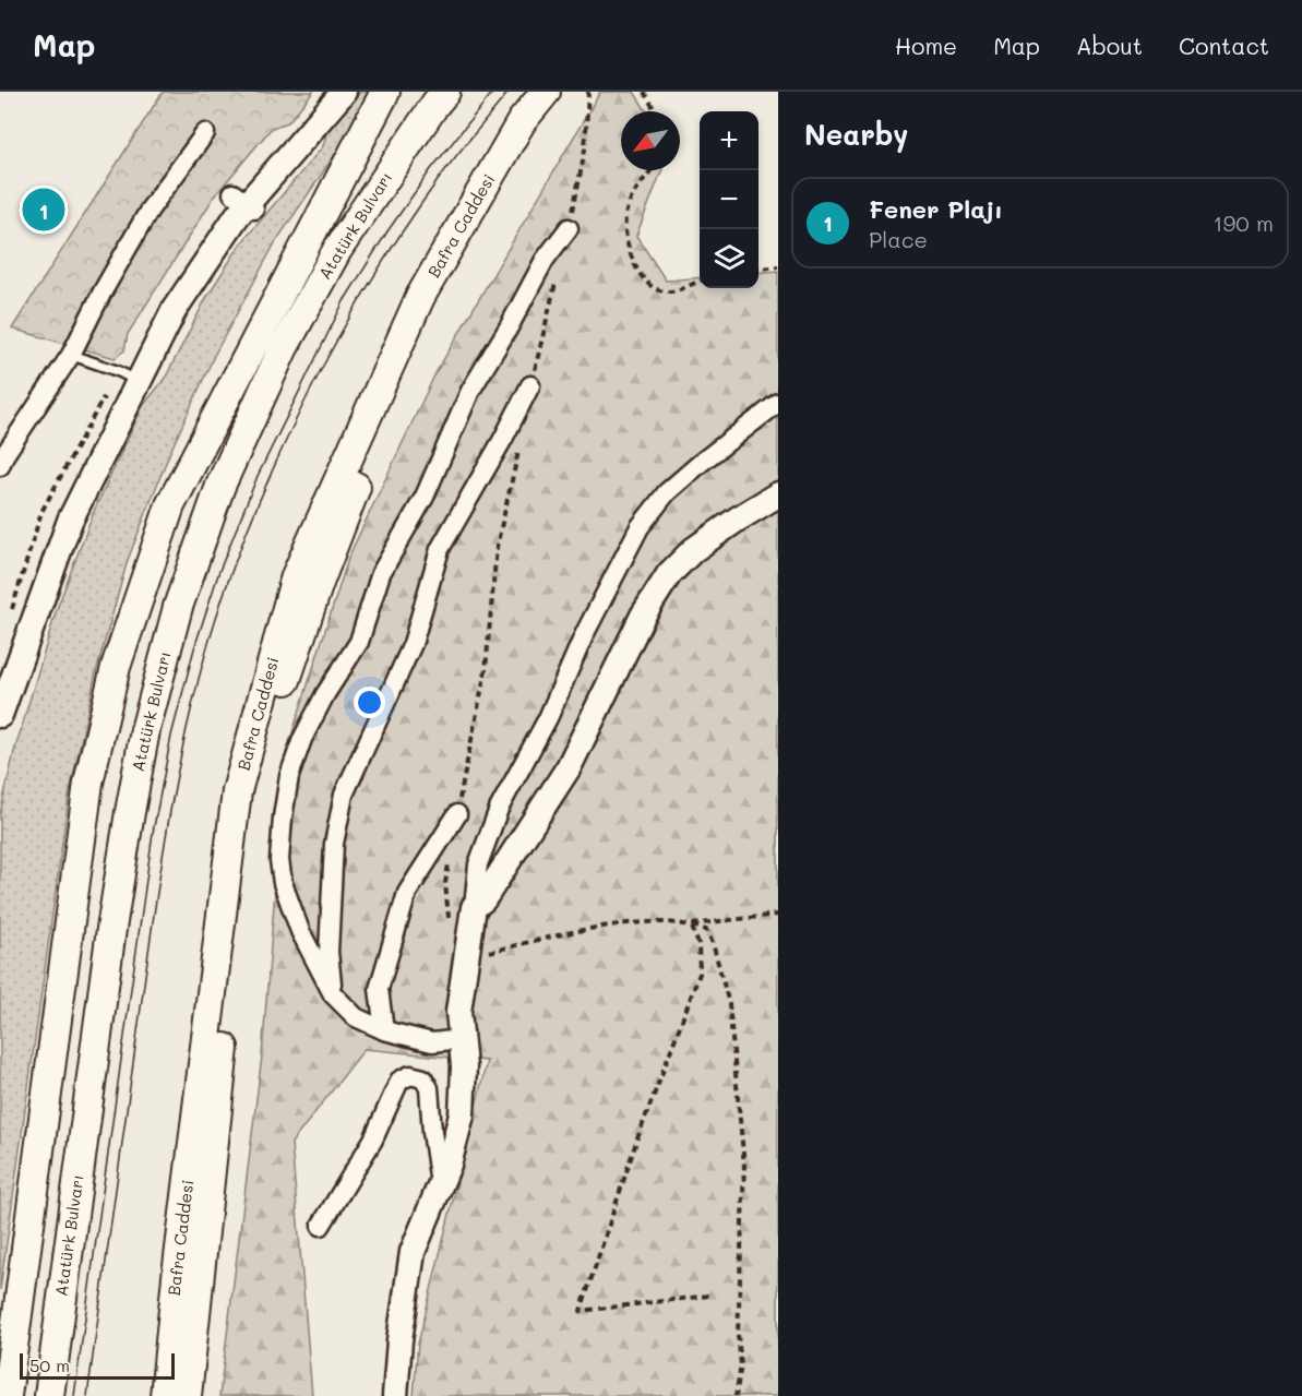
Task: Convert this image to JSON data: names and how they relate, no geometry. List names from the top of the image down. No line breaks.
{"streets":{"main road":["Atatürk Bulvarı","Bafra Caddesi"]},"scale_bar":"50 m","north":"bottom left","page":{"header":"Map","nav":["Home","Map","About","Contact"],"heading":"Nearby","map_buttons":["+","−"],"list":[{"mark":"1","name":"Fener Plajı","note":"Place","value":"190 m"}],"pins":"1","scale":"50 m"}}
